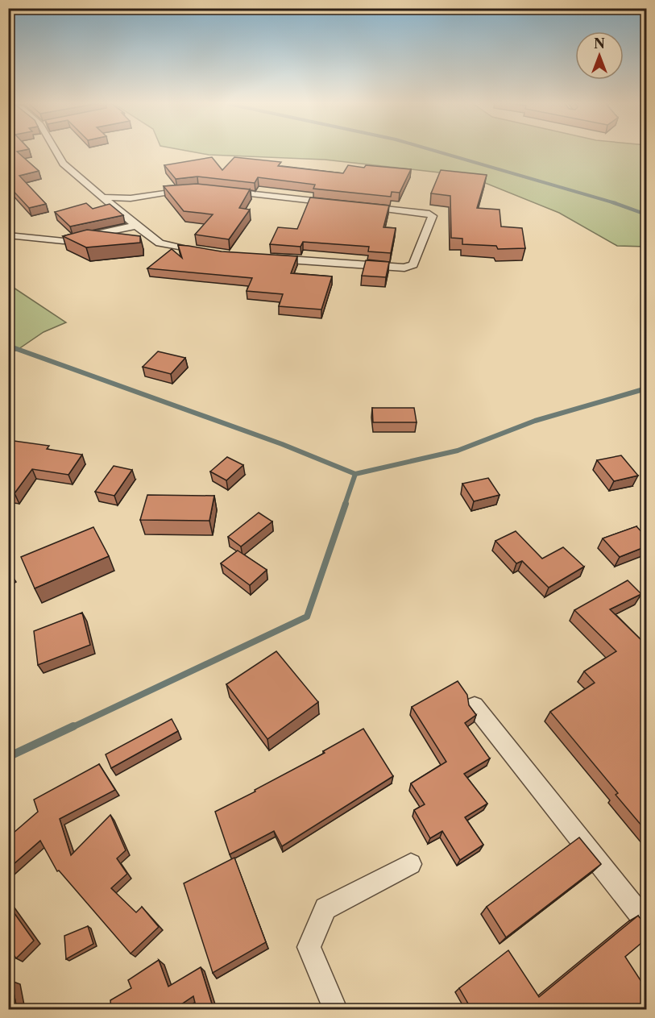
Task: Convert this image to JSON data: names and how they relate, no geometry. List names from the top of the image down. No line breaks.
{"north":"top"}
